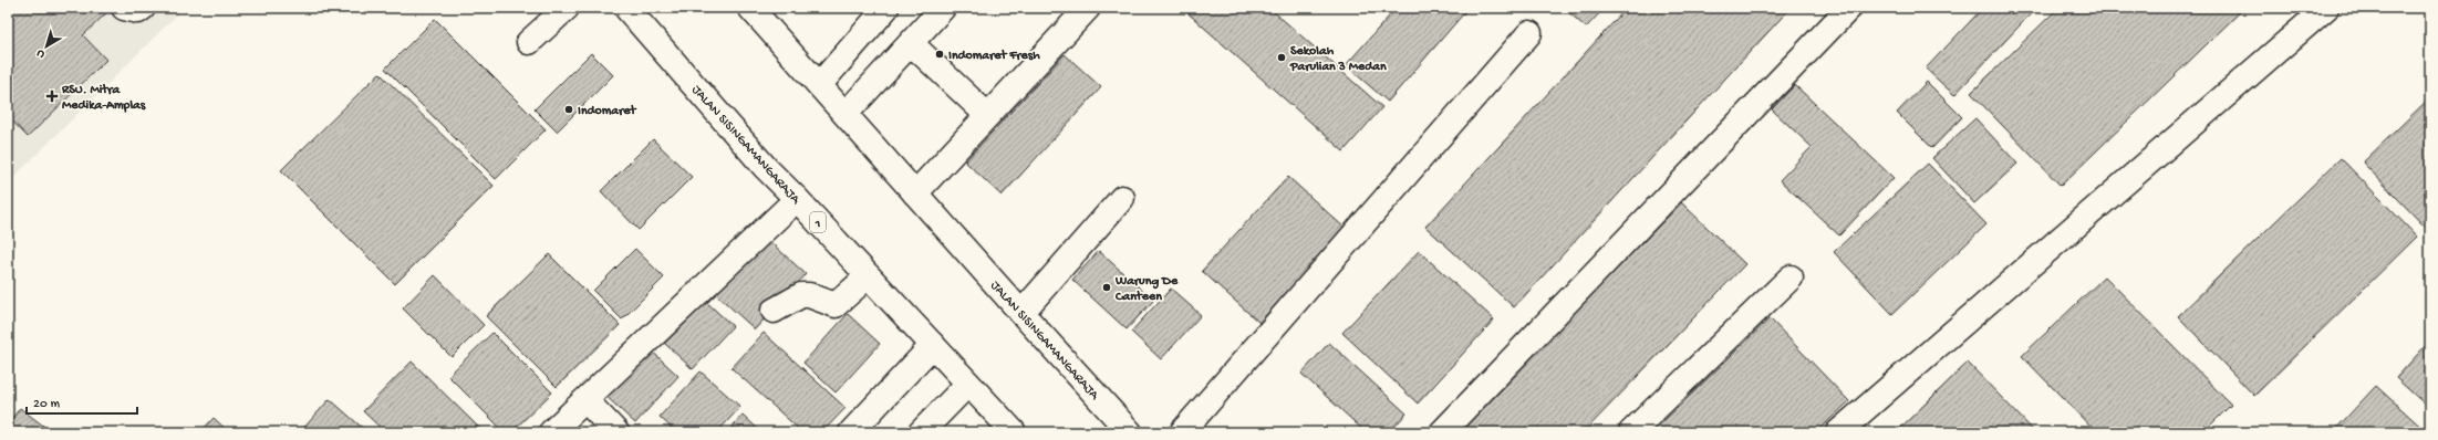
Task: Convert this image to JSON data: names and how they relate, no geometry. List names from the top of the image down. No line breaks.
{"streets":{"main road":["JALAN SISINGAMANGARAJA","1"]},"places":{"other":["Indomaret Fresh","Sekolah Parulian 3 Medan","Indomaret","Warung De Canteen"],"health":["RSU. Mitra Medika-Amplas"]},"scale_bar":"20 m","north":"bottom left"}
